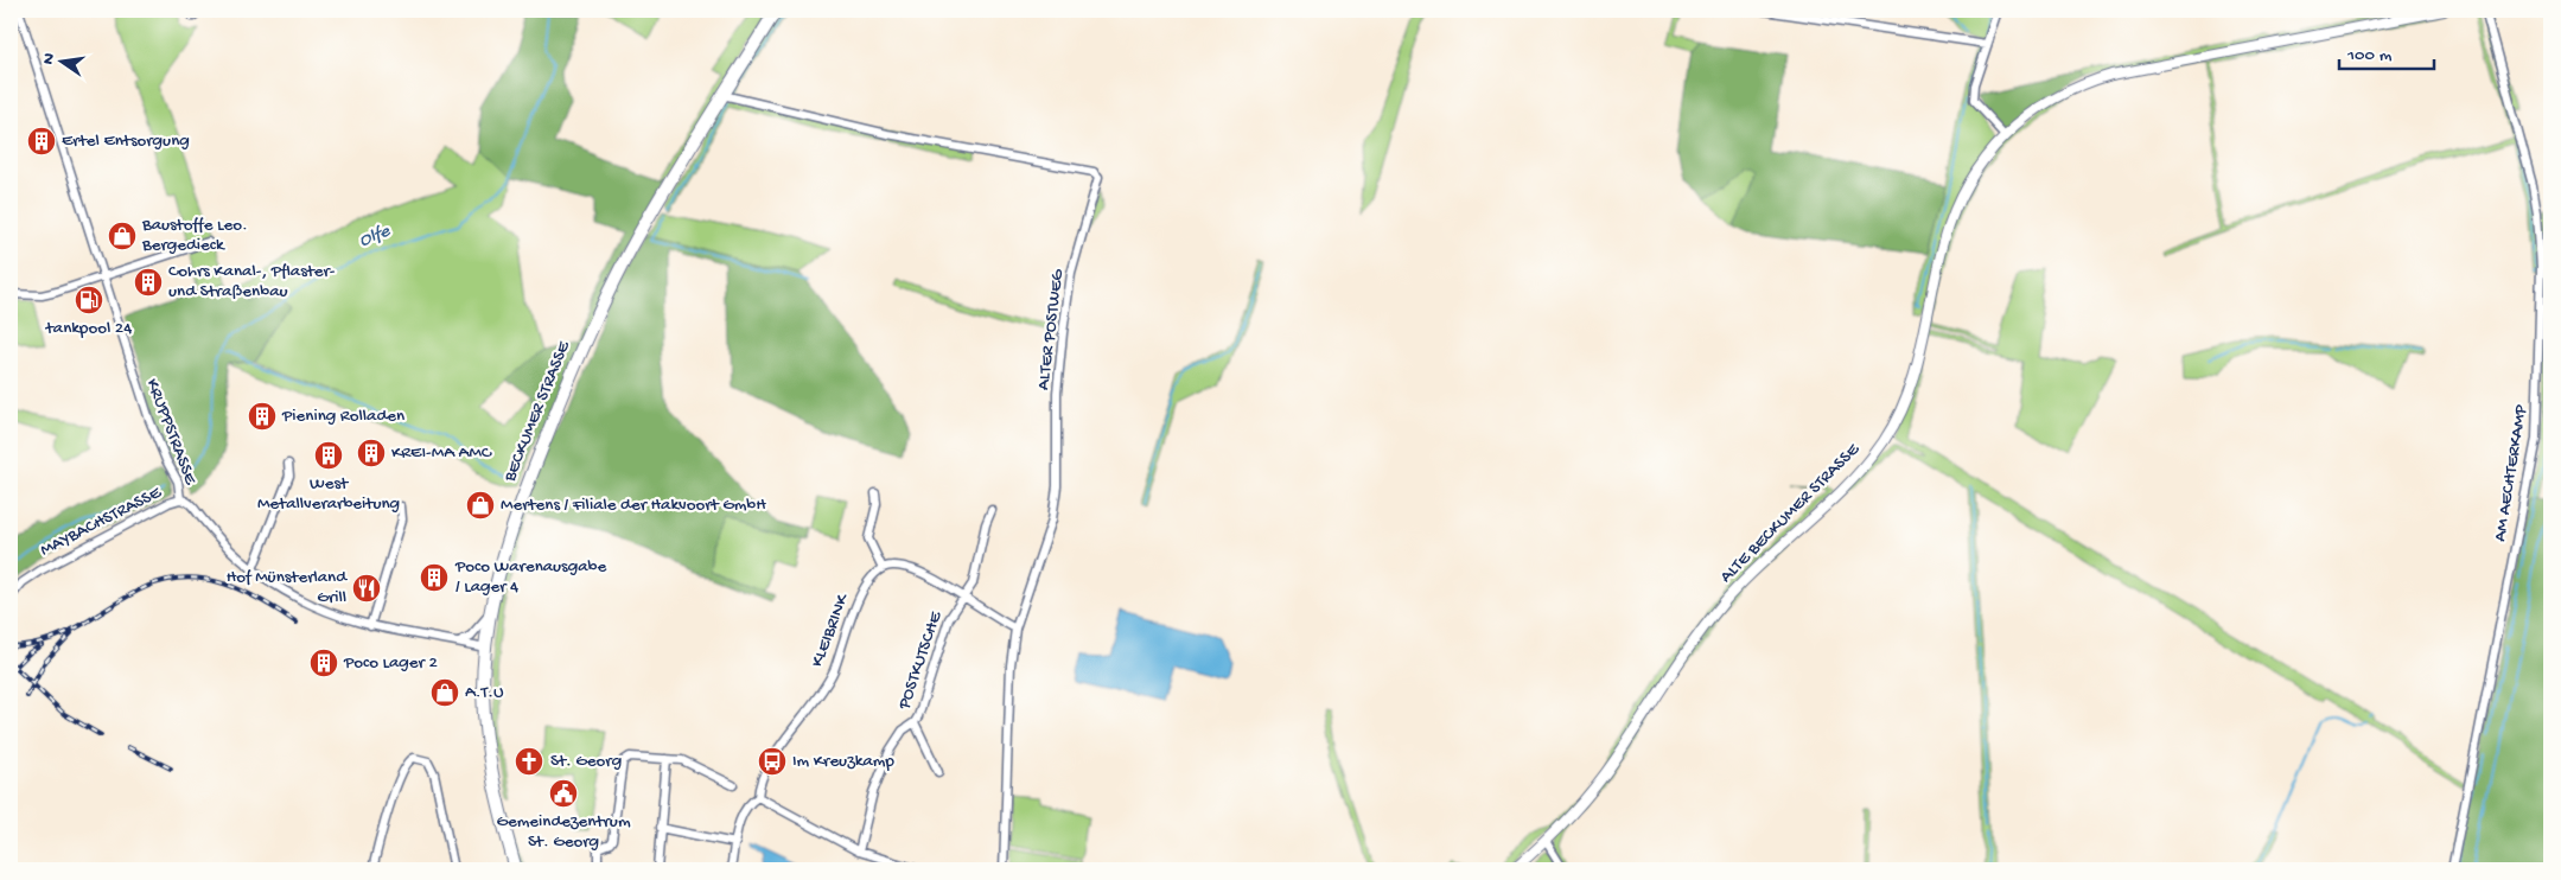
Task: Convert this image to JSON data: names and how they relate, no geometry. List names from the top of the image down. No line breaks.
{"streets":{"main road":["BECKUMER STRASSE"],"street":["ALTER POSTWEG","KRUPPSTRASSE","AM AECHTERKAMP","ALTE BECKUMER STRASSE","MAYBACHSTRASSE","KLEIBRINK","POSTKUTSCHE"]},"crossings":[["ALTER POSTWEG","BECKUMER STRASSE"],["BECKUMER STRASSE","KRUPPSTRASSE"],["KRUPPSTRASSE","MAYBACHSTRASSE"]],"water":["Olfe"],"places":{"building":["Ertel Entsorgung","Cohrs Kanal-, Pflaster- und Straßenbau","Piening Rolladen","KREI-MA AMC","West Metallverarbeitung","Poco Warenausgabe / Lager 4","Poco Lager 2"],"shop":["Baustoffe Leo. Bergedieck","Mertens / Filiale der Hakvoort GmbH","A.T.U"],"fuel station":["tankpool 24"],"restaurant":["Hof Münsterland Grill"],"church":["St. Georg"],"bus stop":["Im Kreuzkamp"],"public building":["Gemeindezentrum St. Georg"]},"scale_bar":"100 m","north":"left"}
